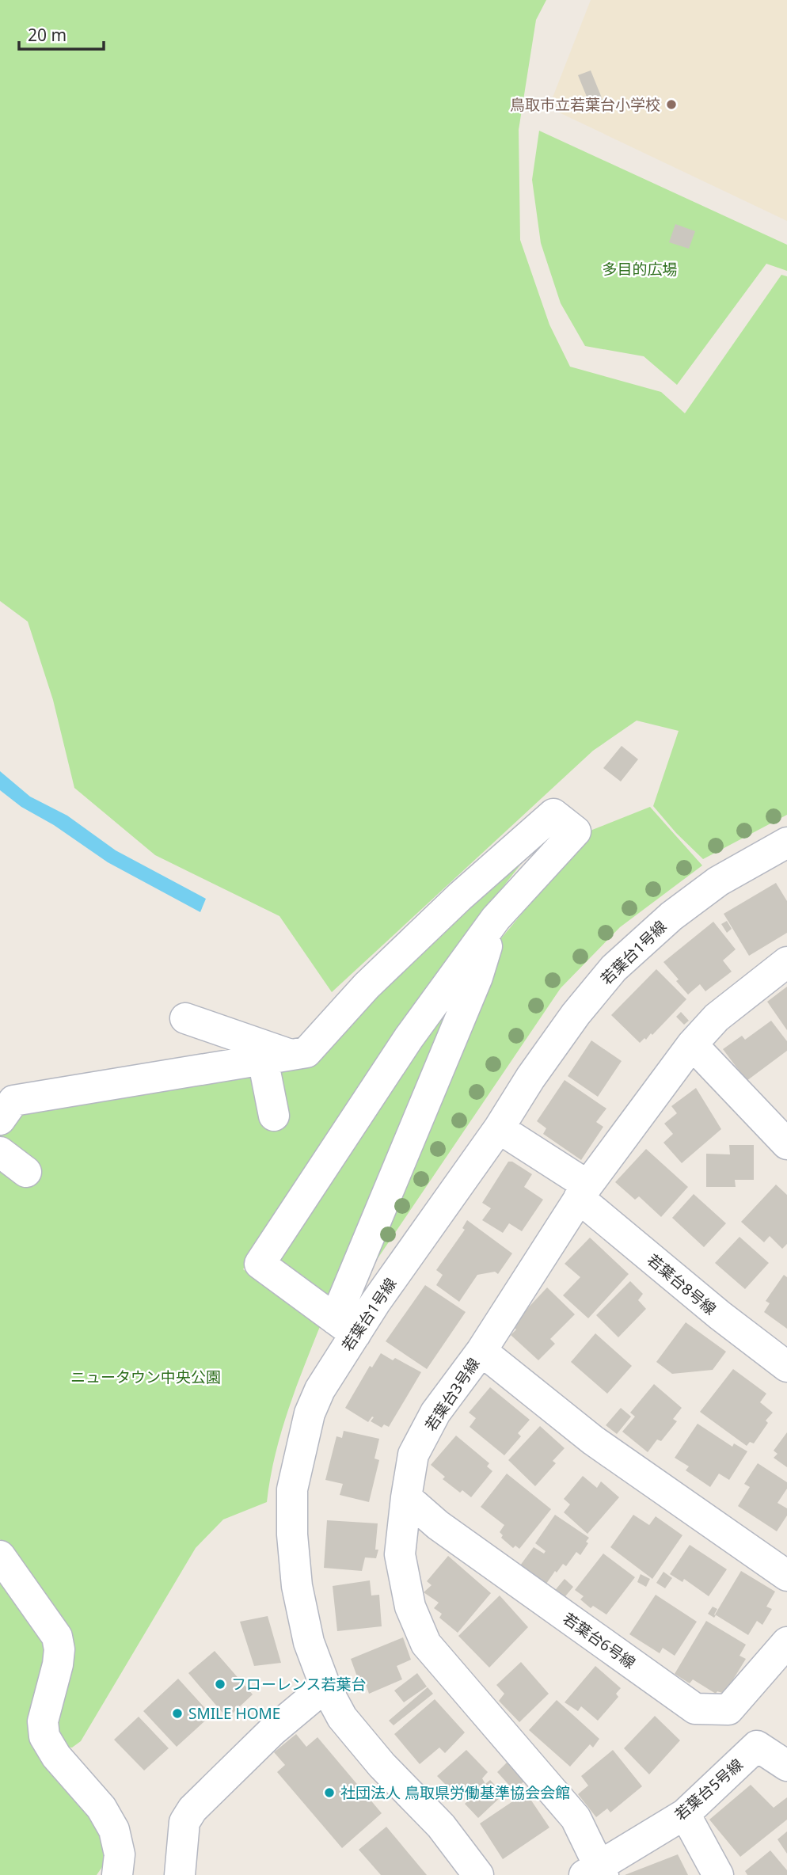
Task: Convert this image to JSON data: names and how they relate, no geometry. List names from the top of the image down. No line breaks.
{"streets":{"street":["若葉台1号線","若葉台8号線","若葉台3号線","若葉台6号線","若葉台5号線"]},"crossings":[["若葉台1号線","若葉台8号線"],["若葉台8号線","若葉台3号線"],["若葉台3号線","若葉台6号線"],["若葉台3号線","若葉台5号線"]],"parks":["多目的広場","ニュータウン中央公園"],"places":["鳥取市立若葉台小学校","フローレンス若葉台","SMILE HOME","社団法人 鳥取県労働基準協会会館"],"scale_bar":"20 m"}
